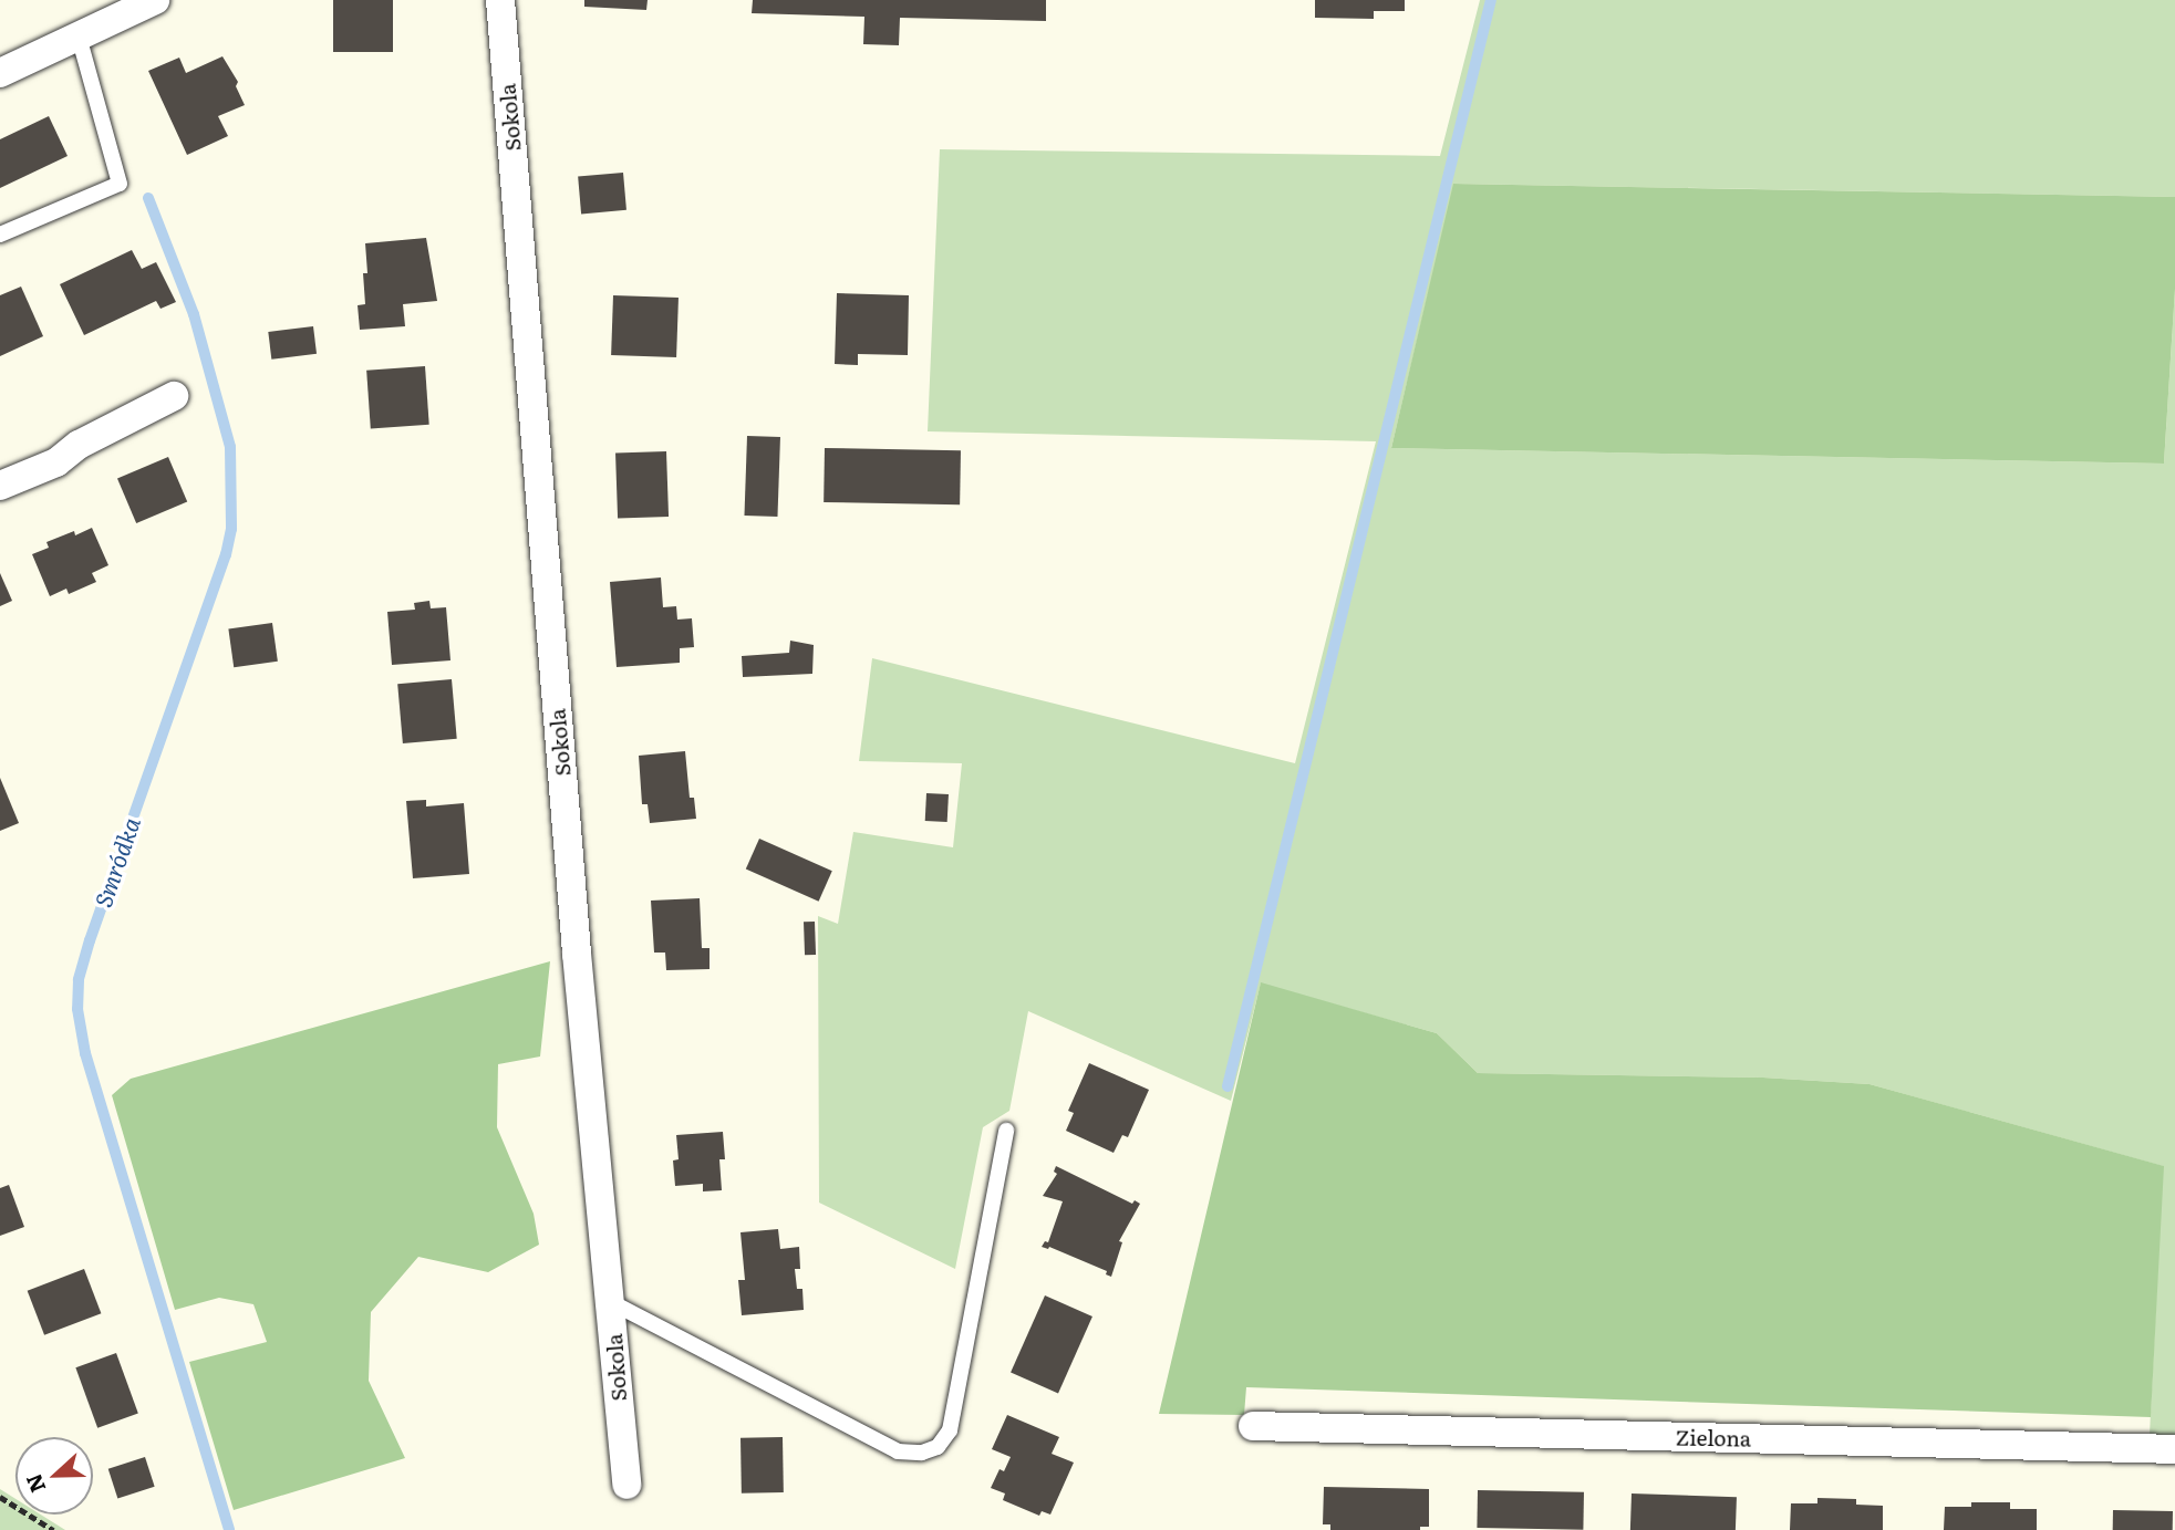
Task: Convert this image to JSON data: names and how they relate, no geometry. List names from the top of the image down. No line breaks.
{"streets":{"street":["Sokola","Zielona"]},"water":["Smródka"],"north":"left"}
